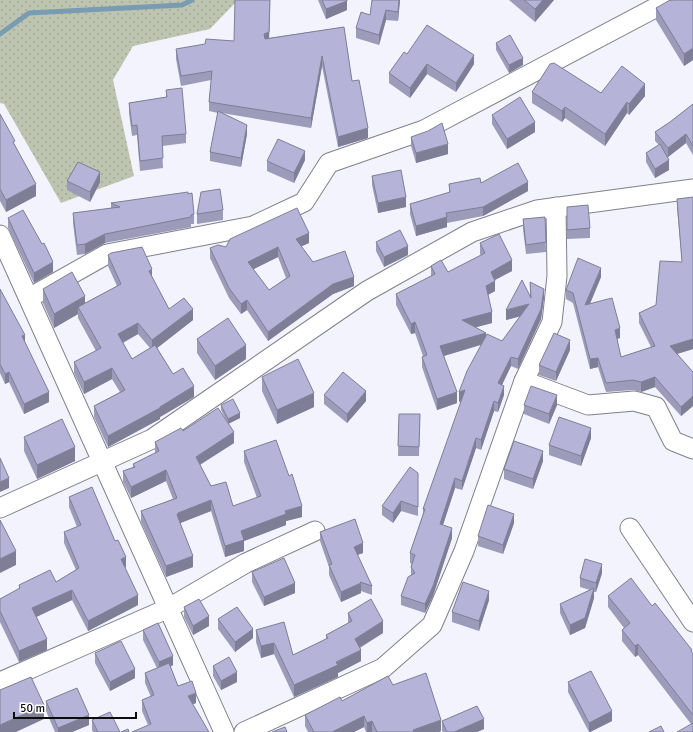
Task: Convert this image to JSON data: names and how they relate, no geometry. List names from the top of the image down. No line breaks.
{"scale_bar":"50 m"}
